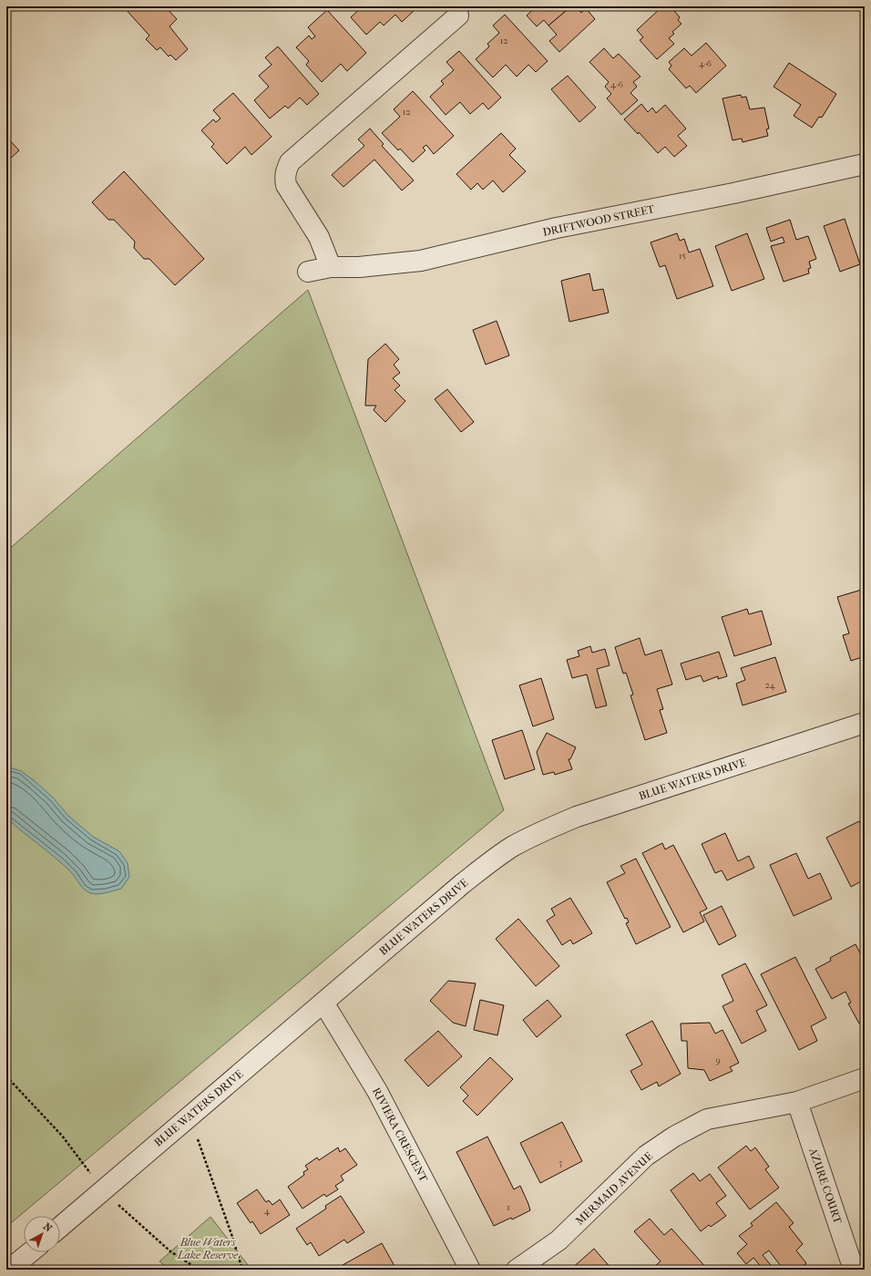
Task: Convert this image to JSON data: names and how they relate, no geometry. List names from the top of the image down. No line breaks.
{"streets":{"street":["DRIFTWOOD STREET","BLUE WATERS DRIVE","RIVIERA CRESCENT","AZURE COURT","MERMAID AVENUE"]},"crossings":[["BLUE WATERS DRIVE","RIVIERA CRESCENT"],["AZURE COURT","MERMAID AVENUE"]],"parks":["Blue Waters Lake Reserve"],"house_numbers":["12","4-6","4-6","12","15","24","9","3","1","4"],"north":"top right"}
